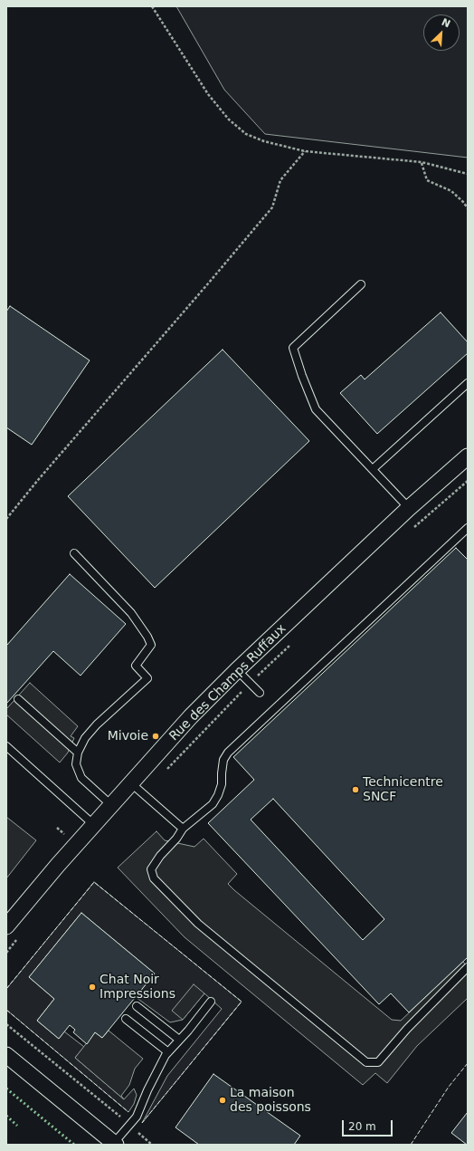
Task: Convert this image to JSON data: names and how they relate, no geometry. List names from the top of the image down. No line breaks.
{"streets":{"street":["Rue des Champs Ruffaux"]},"places":["Mivoie","Technicentre SNCF","Chat Noir Impressions","La maison des poissons"],"scale_bar":"20 m","north":"top right"}
